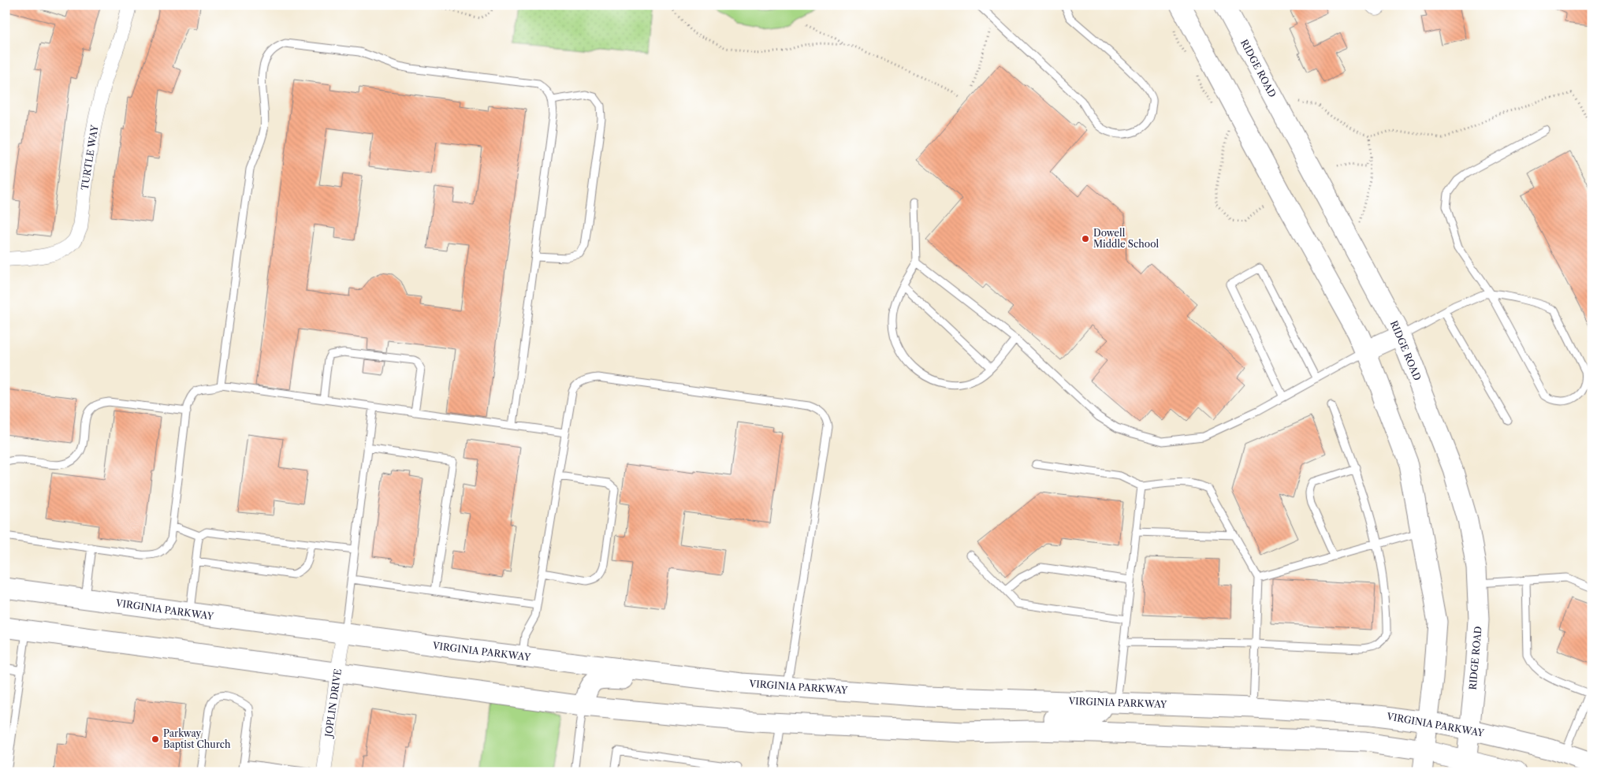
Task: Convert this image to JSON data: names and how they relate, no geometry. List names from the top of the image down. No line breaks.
{"streets":{"main road":["RIDGE ROAD","VIRGINIA PARKWAY"],"street":["TURTLE WAY","JOPLIN DRIVE"]},"crossings":[["RIDGE ROAD","VIRGINIA PARKWAY"],["VIRGINIA PARKWAY","JOPLIN DRIVE"]],"places":["Dowell Middle School","Parkway Baptist Church"]}
